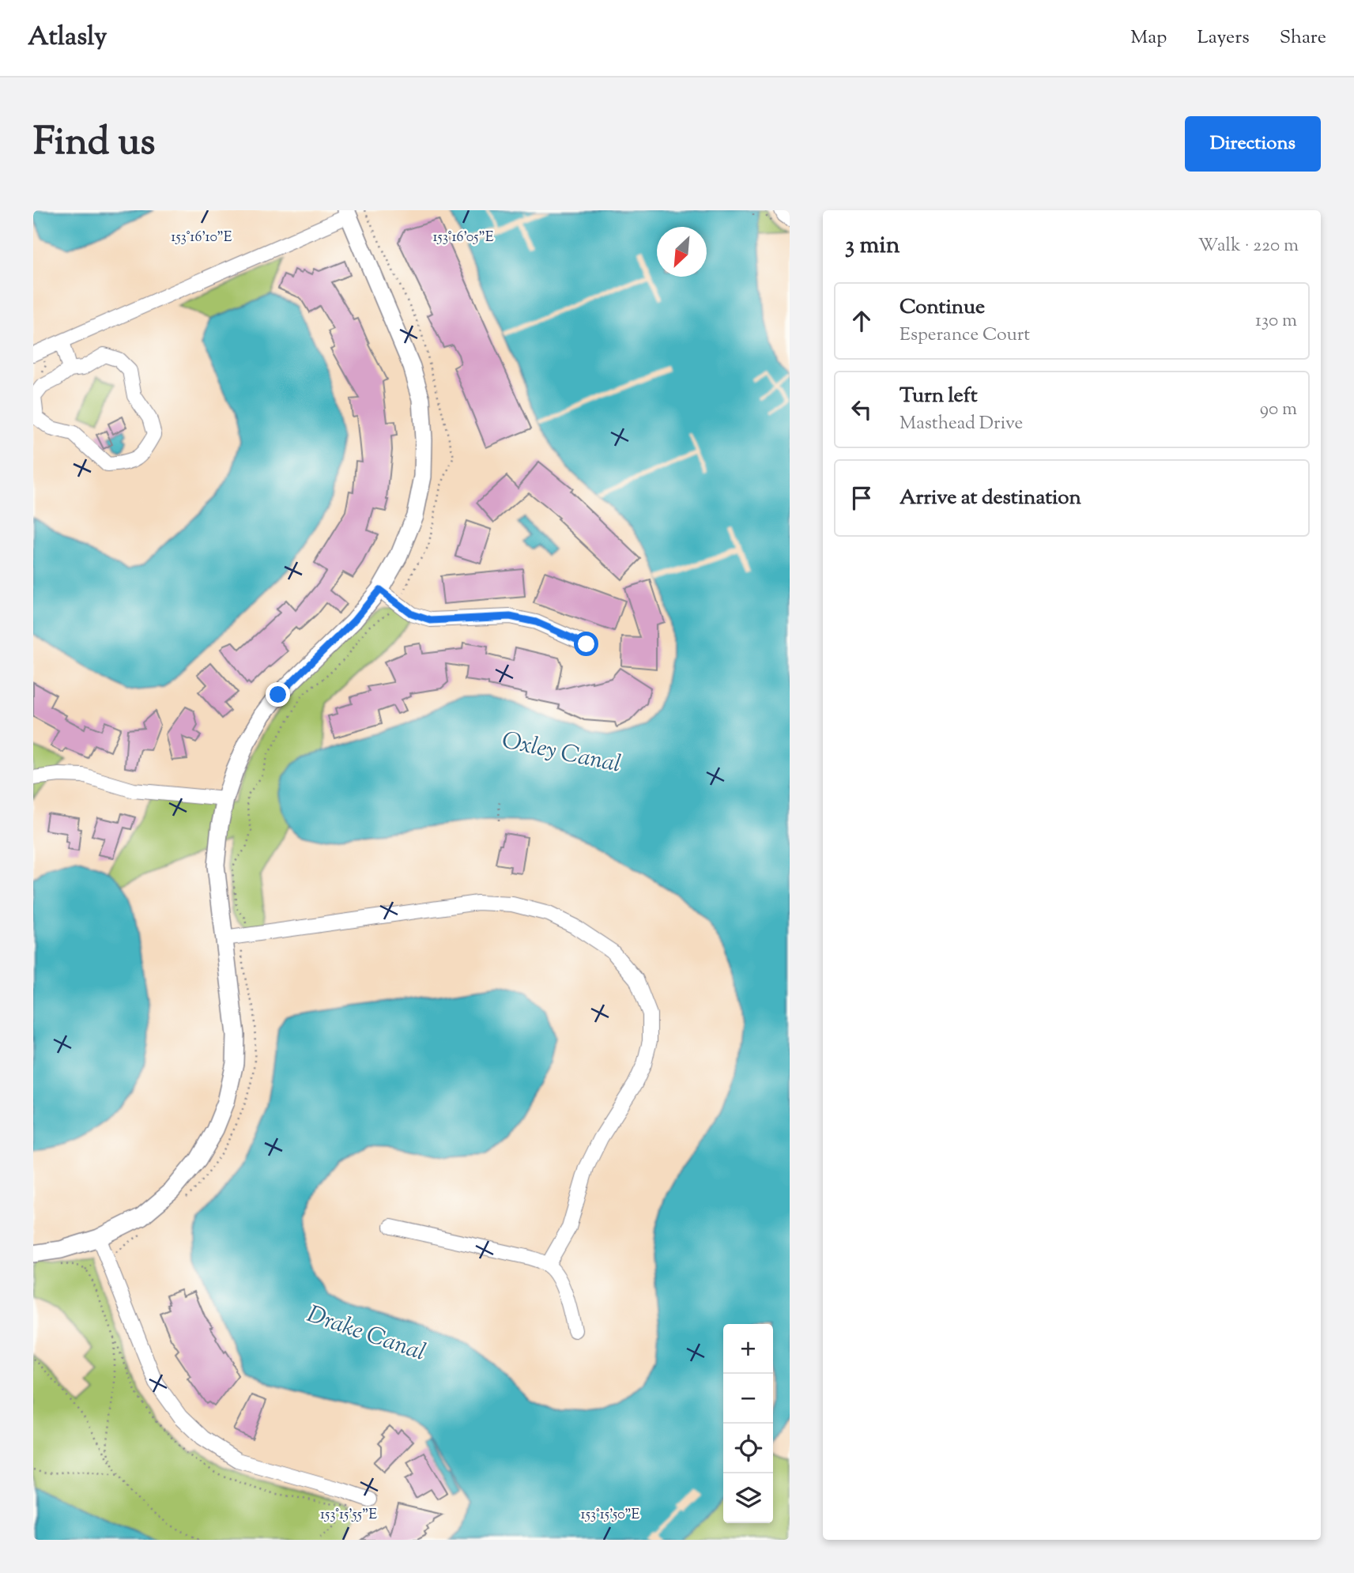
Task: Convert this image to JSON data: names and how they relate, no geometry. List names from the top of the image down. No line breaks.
{"water":["Oxley Canal","Drake Canal"],"north":"bottom left","page":{"header":"Atlasly","nav":["Map","Layers","Share"],"title":"Find us","buttons":"Directions","heading":["3 min","Walk · 220 m"],"list":[["Continue","Esperance Court","130 m"],["Turn left","Masthead Drive","90 m"],"Arrive at destination"],"map_buttons":["+","−"]},"coordinates":["153°16'10\"E","153°16'05\"E","153°15'55\"E","153°15'50\"E"]}
